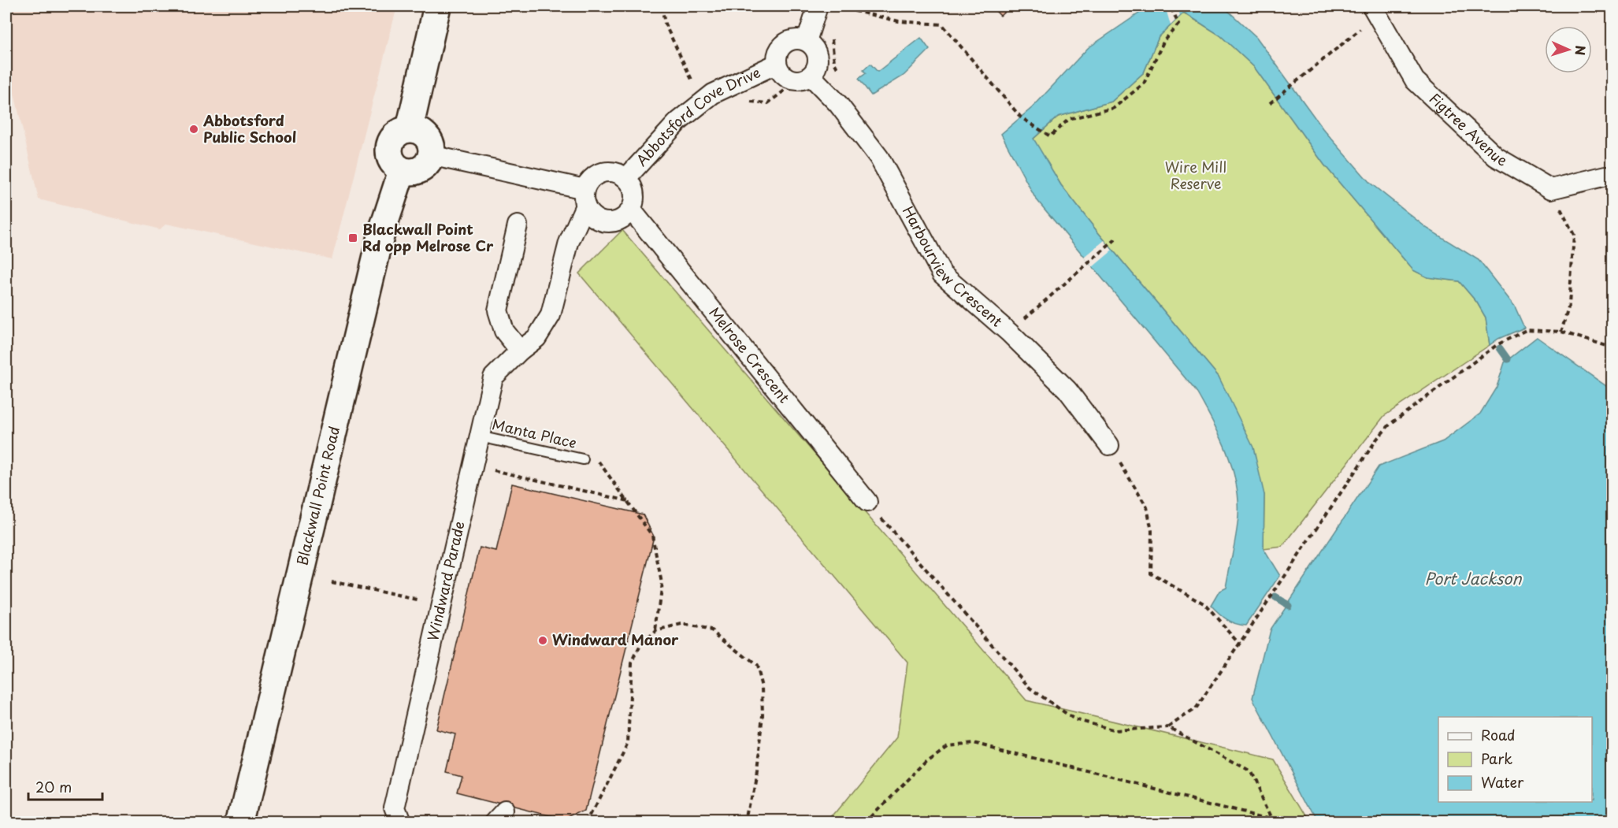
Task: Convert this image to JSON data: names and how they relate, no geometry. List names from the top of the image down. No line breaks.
{"streets":{"street":["Abbotsford Cove Drive","Figtree Avenue","Harbourview Crescent","Melrose Crescent","Blackwall Point Road","Windward Parade"],"lane":["Manta Place"]},"crossings":[["Abbotsford Cove Drive","Harbourview Crescent"],["Abbotsford Cove Drive","Melrose Crescent"],["Abbotsford Cove Drive","Windward Parade"],["Melrose Crescent","Windward Parade"],["Manta Place","Windward Parade"]],"water":["Port Jackson"],"parks":["Wire Mill Reserve"],"places":{"other":["Abbotsford Public School","Windward Manor"],"transit":["Blackwall Point Rd opp Melrose Cr"]},"legend":["Road","Park","Water"],"scale_bar":"20 m","north":"right"}
